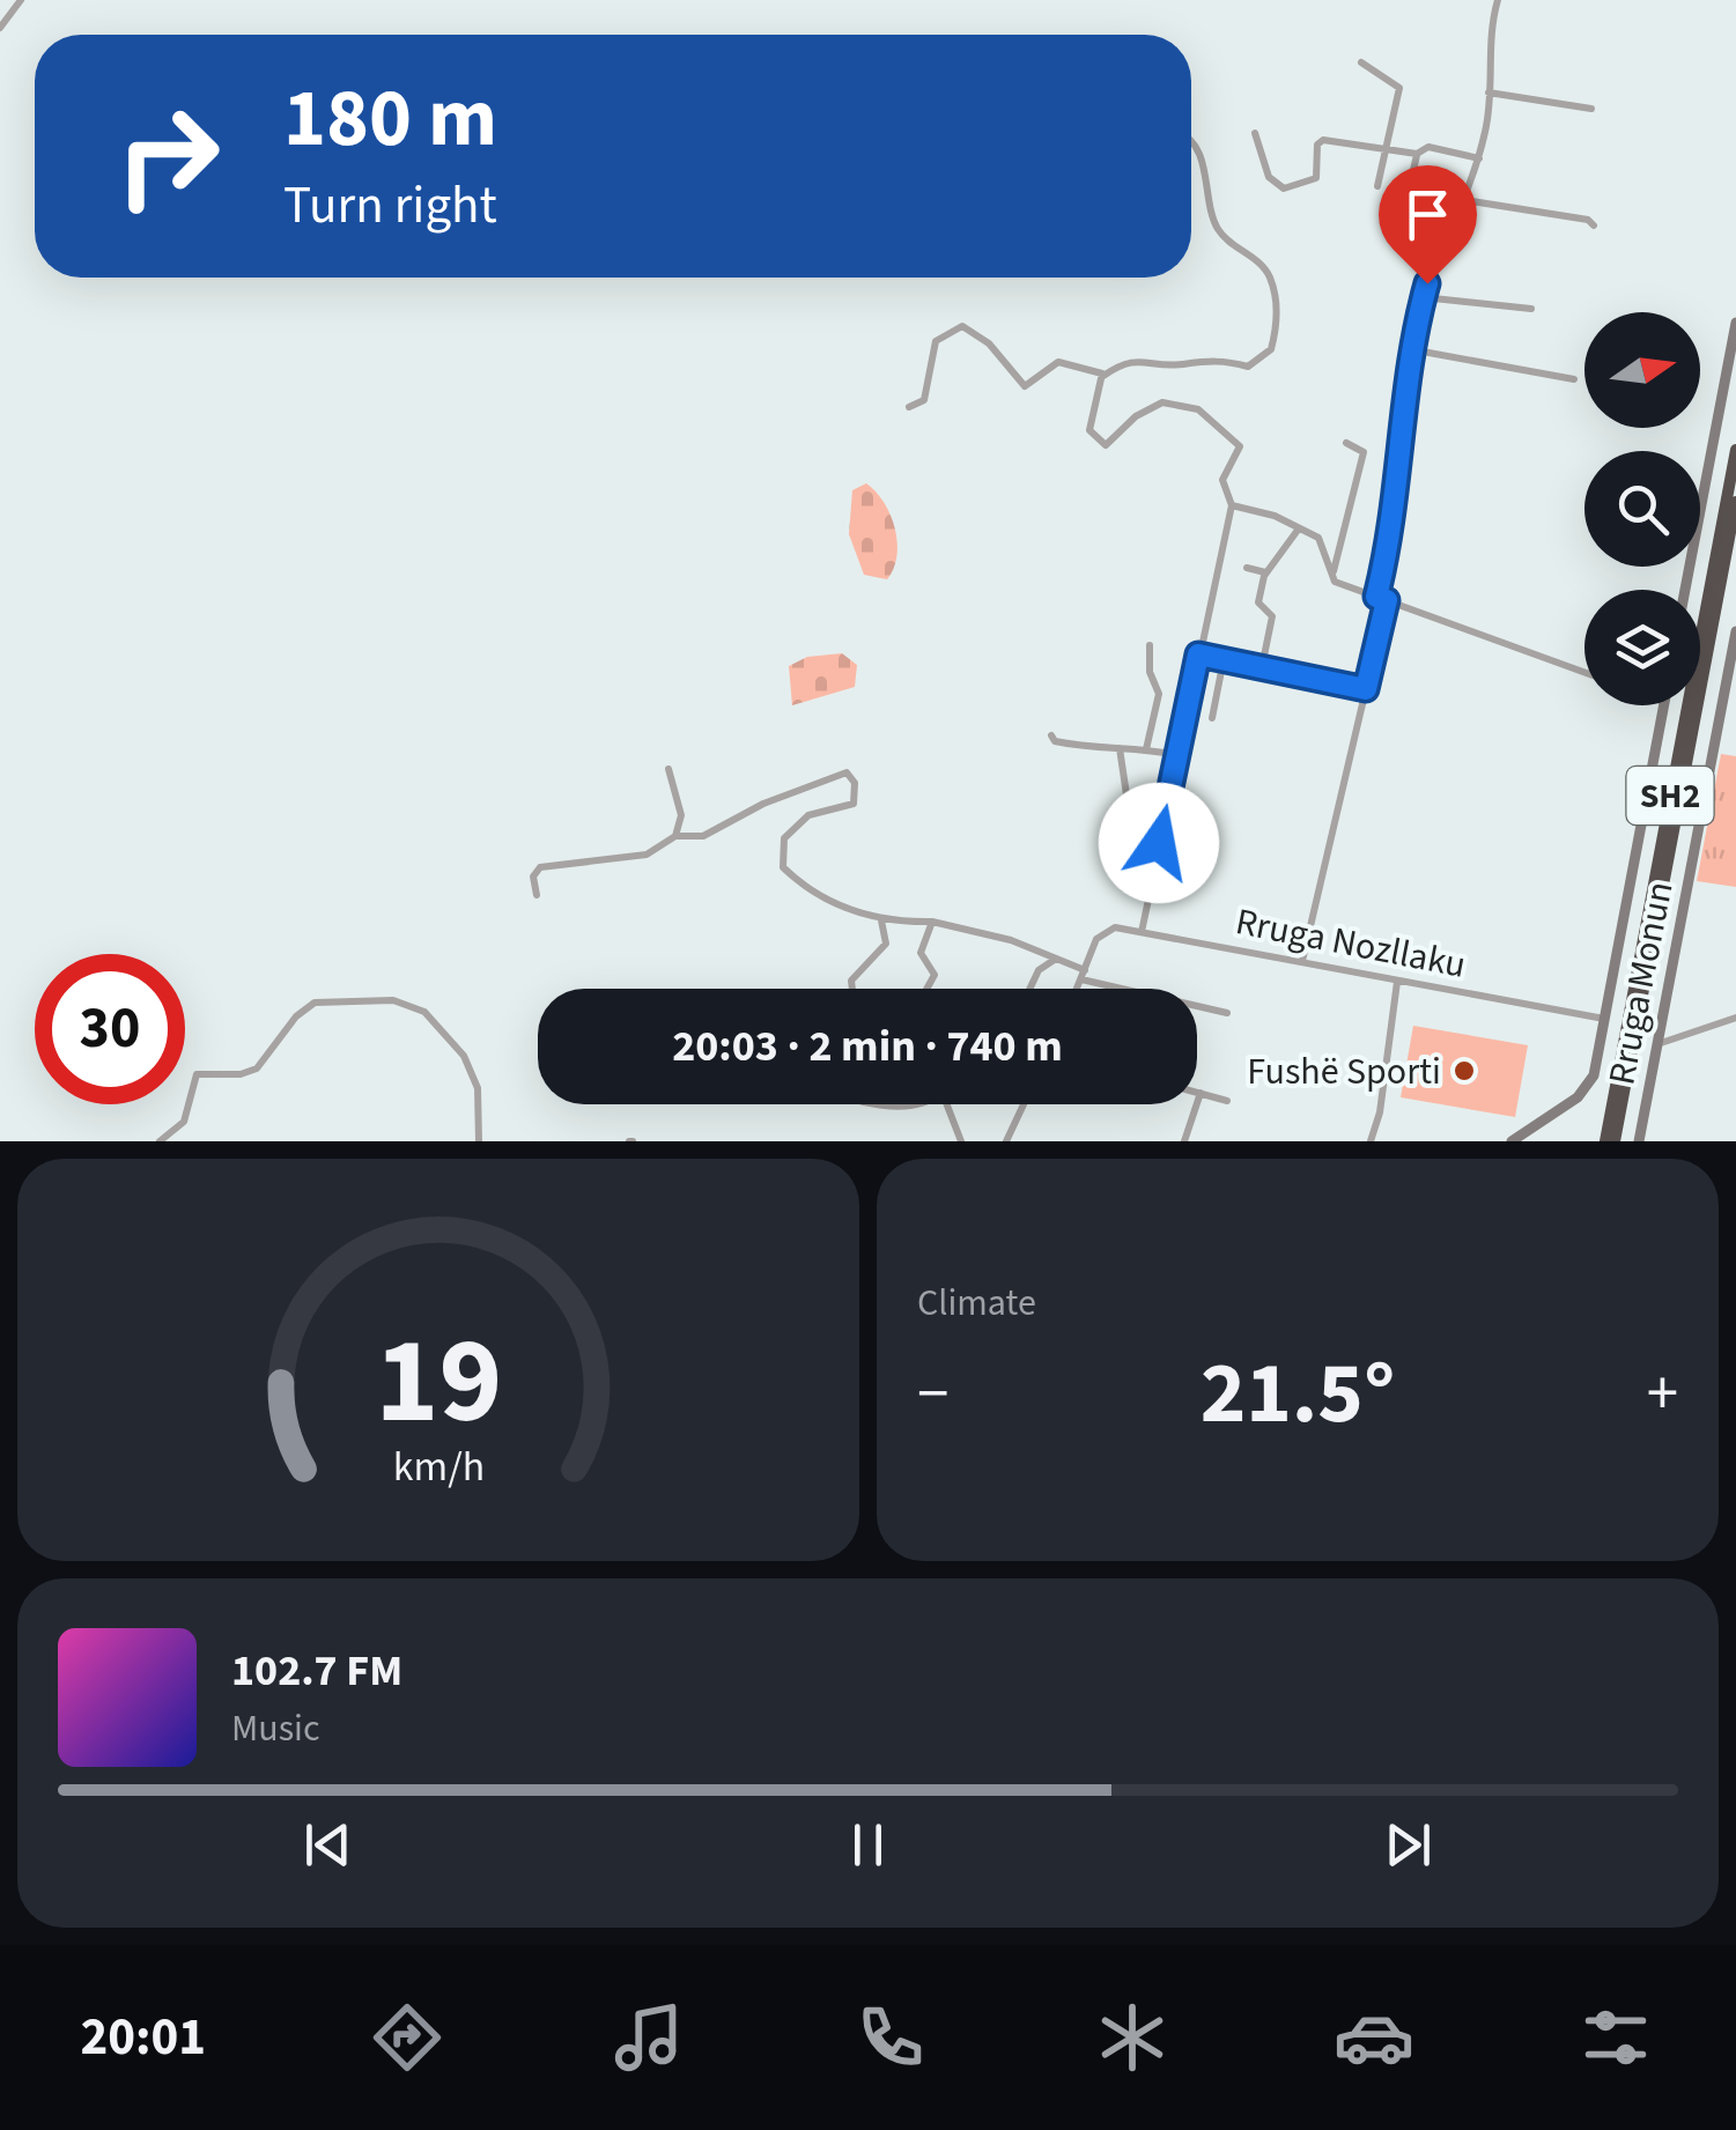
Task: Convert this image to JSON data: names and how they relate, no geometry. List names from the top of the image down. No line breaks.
{"streets":{"highway":["SH2"],"main road":["Rruga Monun"],"street":["Rruga Nozllaku"]},"places":["Fushë Sporti"],"north":"right","page":{"turn":["180 m","Turn right"],"limit":"30","trip":"20:03 · 2 min · 740 m","tile":"Climate","heat":["−","21.5°","+"],"song":["102.7 FM","Music"],"tabs":"20:01","gauge":["19","km/h"]}}
